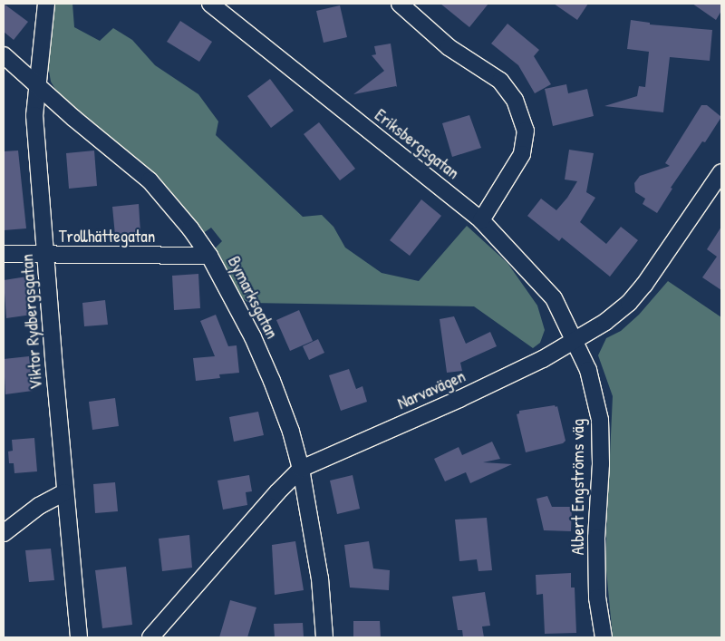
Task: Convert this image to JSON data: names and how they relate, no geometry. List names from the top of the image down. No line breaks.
{"streets":{"street":["Eriksbergsgatan","Trollhättegatan","Bymarksgatan","Viktor Rydbergsgatan","Narvavägen","Albert Engströms väg"]},"crossings":[["Eriksbergsgatan","Narvavägen"],["Eriksbergsgatan","Albert Engströms väg"],["Trollhättegatan","Bymarksgatan"],["Trollhättegatan","Viktor Rydbergsgatan"],["Bymarksgatan","Viktor Rydbergsgatan"],["Bymarksgatan","Narvavägen"],["Narvavägen","Albert Engströms väg"]]}
